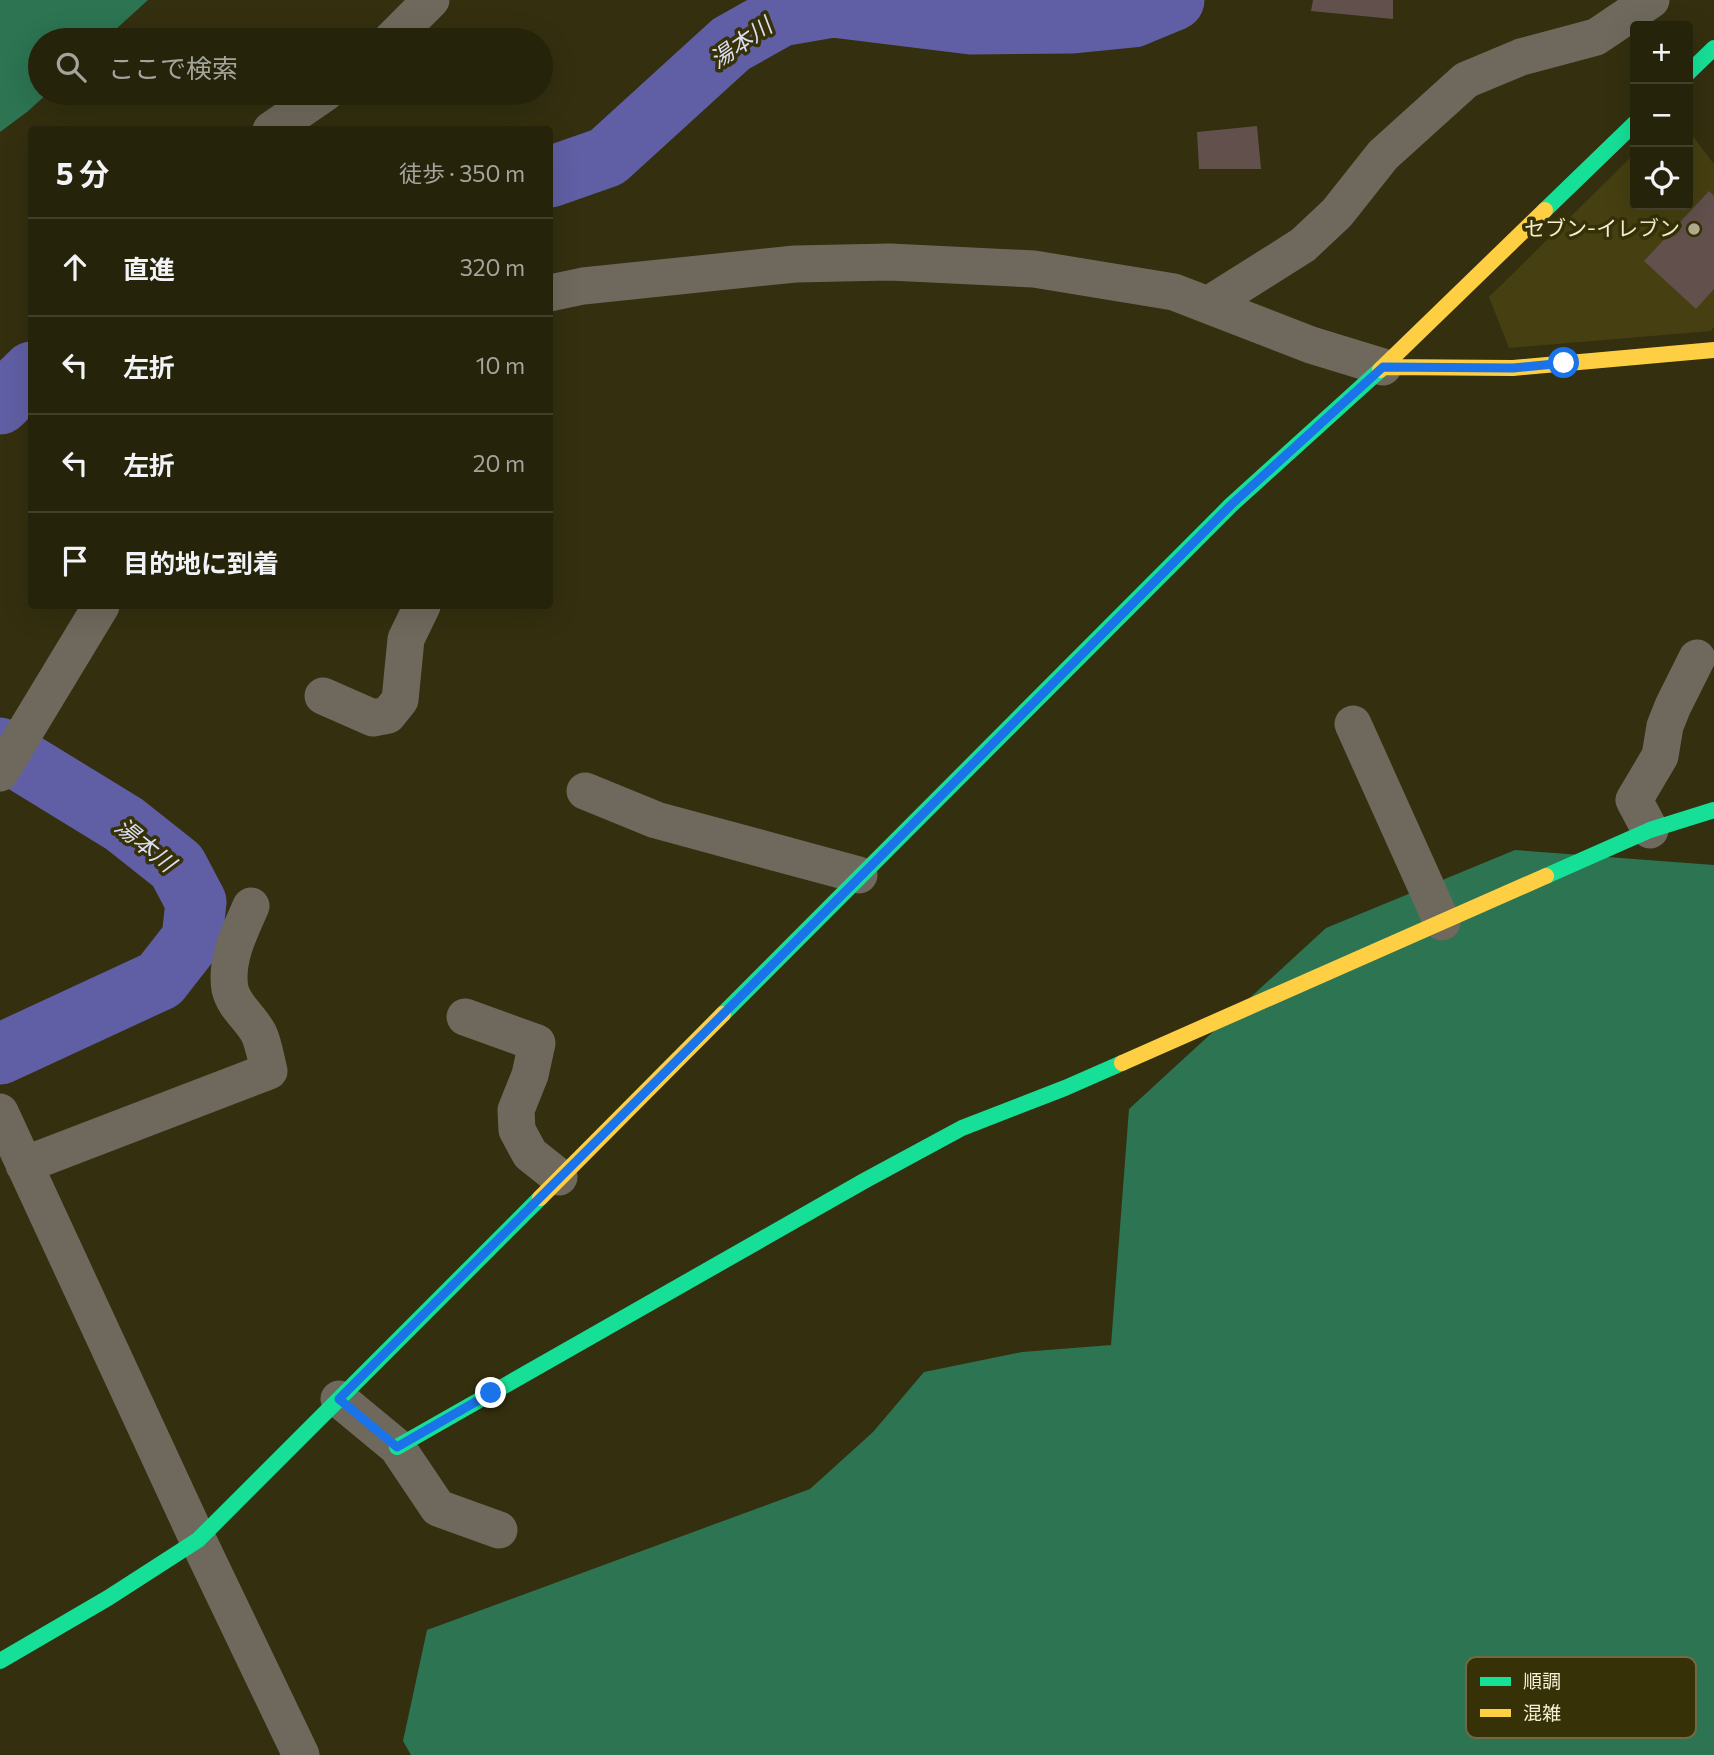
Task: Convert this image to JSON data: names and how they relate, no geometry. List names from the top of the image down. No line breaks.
{"water":["湯本川"],"places":["セブン-イレブン"],"legend":["順調","混雑"],"page":{"map_buttons":["+","−"],"search":"ここで検索","heading":["5 分","徒歩 · 350 m"],"list":[["直進","320 m"],["左折","10 m"],["左折","20 m"],"目的地に到着"]}}
